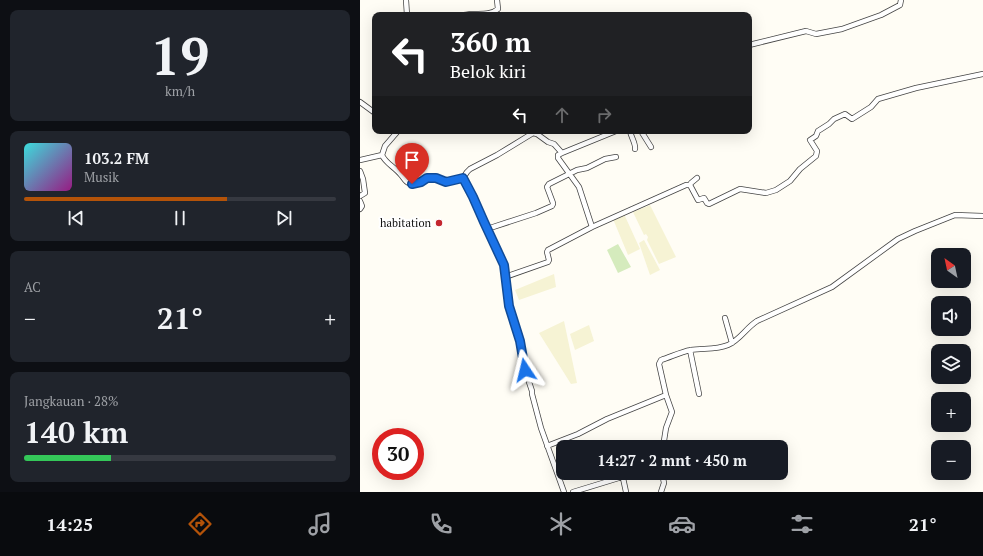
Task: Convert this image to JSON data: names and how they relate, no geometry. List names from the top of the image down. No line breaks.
{"places":["habitation"],"north":"top left","page":{"tile":[["19","km/h"],"AC",["Jangkauan · 28%","140 km"]],"turn":["360 m","Belok kiri"],"song":["103.2 FM","Musik"],"map_buttons":["+","−"],"heat":["−","21°","+"],"limit":"30","trip":"14:27 · 2 mnt · 450 m","tabs":["14:25","21°"]}}
